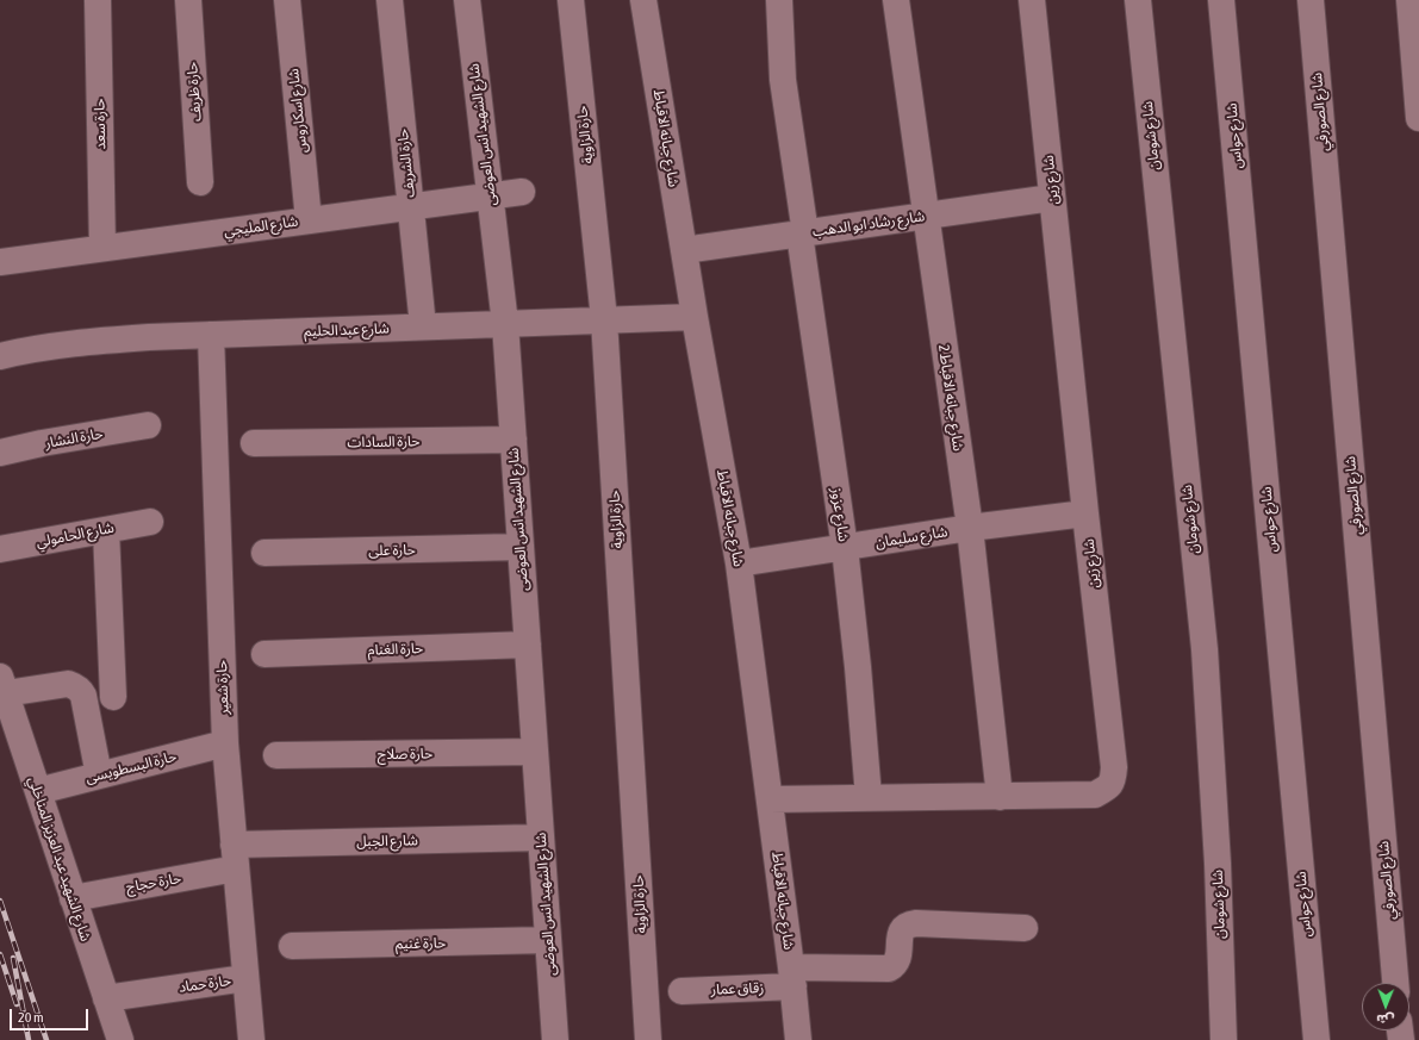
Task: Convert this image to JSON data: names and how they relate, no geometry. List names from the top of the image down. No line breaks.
{"streets":{"street":["حارة ظريف","شارع اسكاروس","شارع الصورفي","حارة سعد","شارع الشهيد انس العوضى","حارة الزاوية","شارع شومان","شارع حواس","شارع جبانه الاقباط","حارة الشريف","شارع زين","شارع رشاد ابو الدهب","شارع المليجي","شارع عبد الحليم","شارع جبانه الاقباط 2","حارة النشار","حارة السادات","شارع عزوز","شارع الحامولي","شارع سليمان","حارة على","حارة الغنام","حارة شعير","حارة صلاح","حارة البسطويسى","شارع الجبل","شارع الشهيد عبد العزيز المناخلي","حارة حجاج","حارة غنيم","حارة حماد","زقاق عمار"]},"crossings":[["شارع اسكاروس","شارع المليجي"],["حارة سعد","شارع المليجي"],["شارع الشهيد انس العوضى","شارع المليجي"],["شارع الشهيد انس العوضى","شارع عبد الحليم"],["شارع الشهيد انس العوضى","حارة السادات"],["شارع الشهيد انس العوضى","حارة على"],["شارع الشهيد انس العوضى","حارة الغنام"],["شارع الشهيد انس العوضى","حارة صلاح"],["شارع الشهيد انس العوضى","شارع الجبل"],["شارع الشهيد انس العوضى","حارة غنيم"],["حارة الزاوية","شارع عبد الحليم"],["شارع جبانه الاقباط","شارع زين"],["شارع جبانه الاقباط","شارع رشاد ابو الدهب"],["شارع جبانه الاقباط","شارع عبد الحليم"],["شارع جبانه الاقباط","شارع سليمان"],["شارع جبانه الاقباط","زقاق عمار"],["حارة الشريف","شارع المليجي"],["حارة الشريف","شارع عبد الحليم"],["شارع زين","شارع رشاد ابو الدهب"],["شارع زين","شارع جبانه الاقباط 2"],["شارع زين","شارع عزوز"],["شارع زين","شارع سليمان"],["شارع رشاد ابو الدهب","شارع جبانه الاقباط 2"],["شارع رشاد ابو الدهب","شارع عزوز"],["شارع عبد الحليم","حارة شعير"],["شارع جبانه الاقباط 2","شارع سليمان"],["شارع عزوز","شارع سليمان"],["حارة شعير","حارة البسطويسى"],["حارة شعير","شارع الجبل"],["حارة شعير","حارة حجاج"],["حارة شعير","حارة حماد"],["حارة البسطويسى","شارع الشهيد عبد العزيز المناخلي"],["شارع الجبل","حارة حجاج"],["شارع الشهيد عبد العزيز المناخلي","حارة حجاج"],["شارع الشهيد عبد العزيز المناخلي","حارة حماد"]],"scale_bar":"20 m","north":"bottom"}
